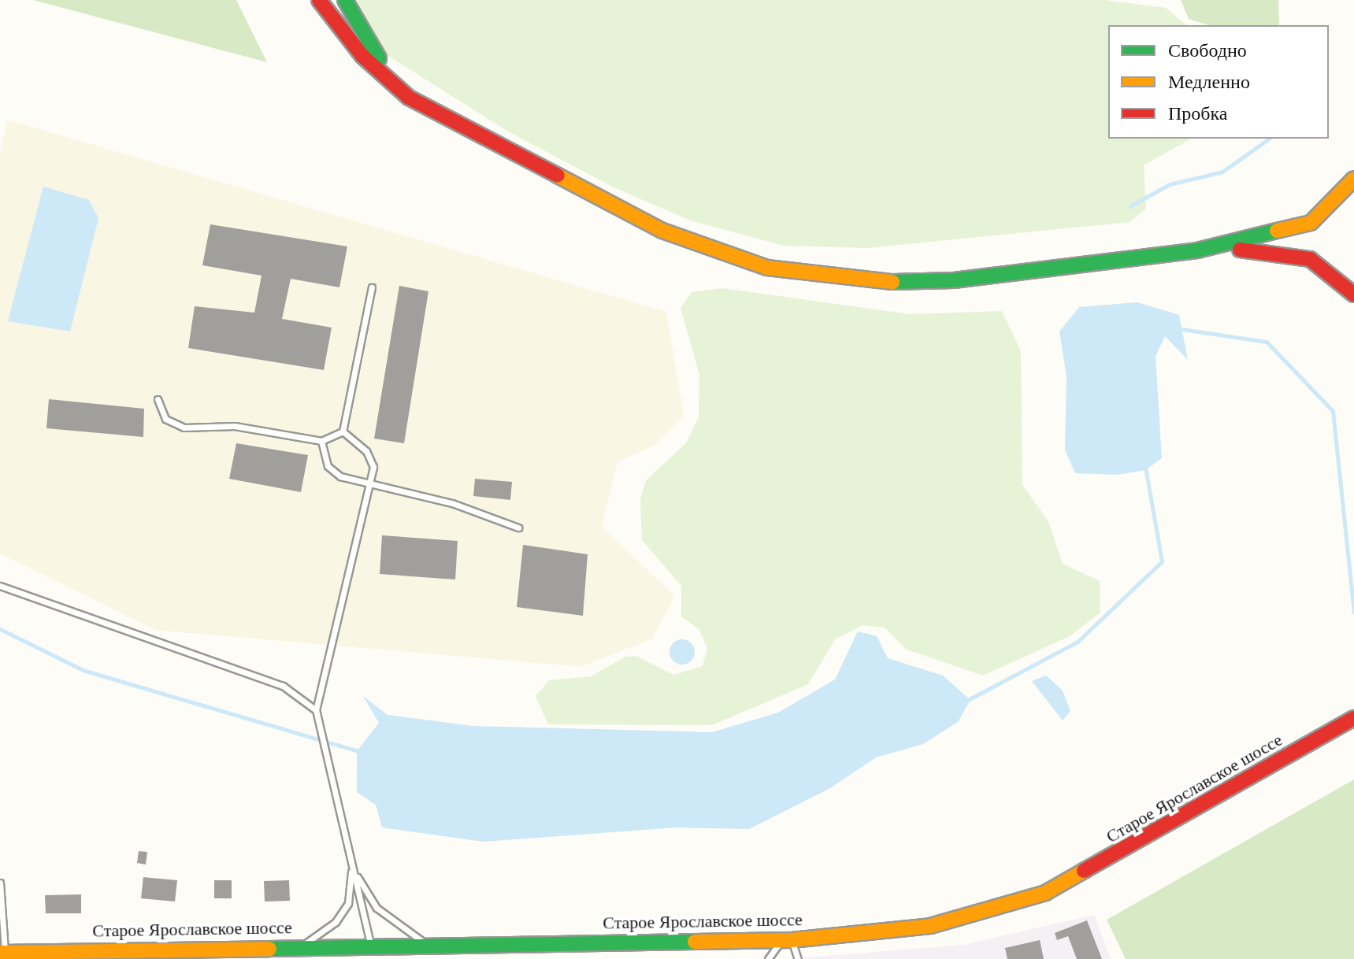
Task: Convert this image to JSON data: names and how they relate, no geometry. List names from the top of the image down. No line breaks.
{"streets":{"main road":["Старое Ярославское шоссе"]},"legend":["Свободно","Медленно","Пробка"]}
